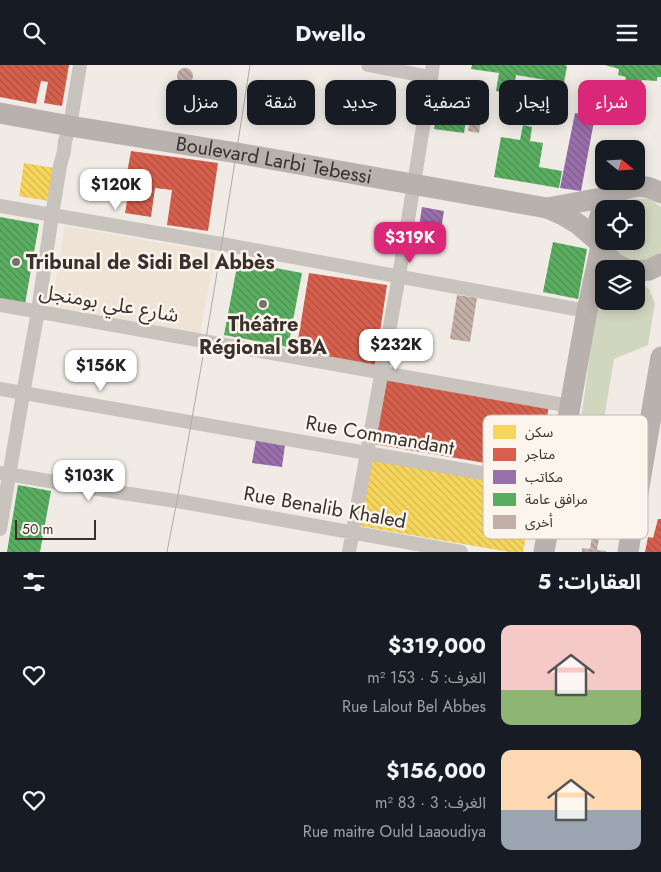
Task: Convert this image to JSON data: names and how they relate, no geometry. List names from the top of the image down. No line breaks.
{"streets":{"main road":["Boulevard Larbi Tebessi"],"street":["شارع علي بومنجل","Rue Commandant","Rue Benalib Khaled"]},"places":["Tribunal de Sidi Bel Abbès","Théâtre Régional SBA"],"legend":["سكن","متاجر","مكاتب","مرافق عامة","أخرى"],"scale_bar":"50 m","north":"right","page":{"header":"Dwello","chip":["شراء","إيجار","تصفية","جديد","شقة","منزل"],"price":["$120K","$319K","$232K","$156K","$103K"],"scale":"50 m","heading":"العقارات: 5","list":[{"name":"$319,000","note":"الغرف: 5 · 153 m² · Rue Lalout Bel Abbes"},{"name":"$156,000","note":"الغرف: 3 · 83 m² · Rue maitre Ould Laaoudiya"}]}}
